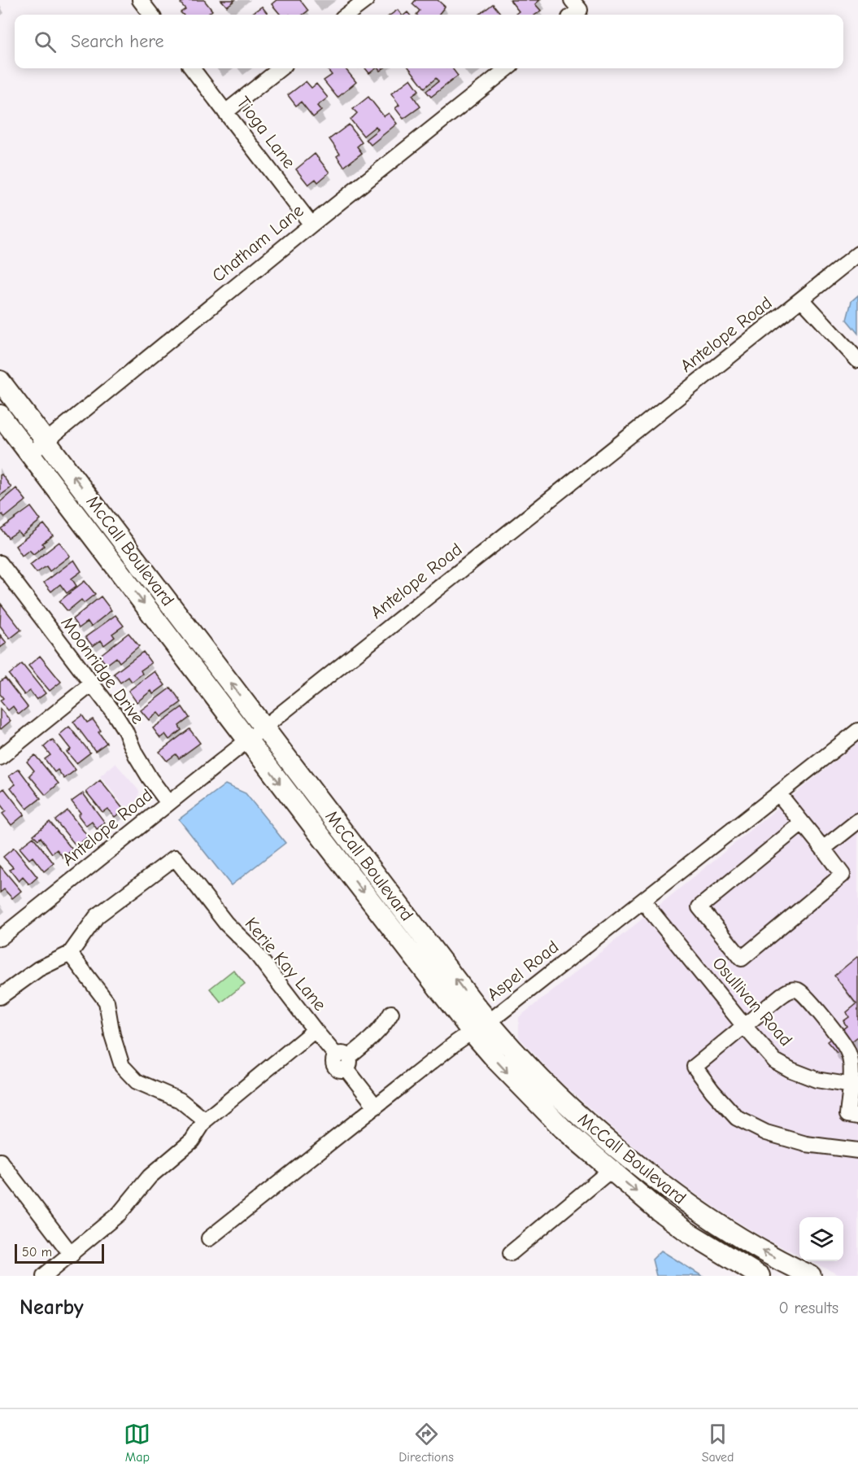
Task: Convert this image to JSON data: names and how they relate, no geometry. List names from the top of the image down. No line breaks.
{"streets":{"main road":["McCall Boulevard"],"street":["Tioga Lane","Chatham Lane","Antelope Road","Moonridge Drive","Kerie Kay Lane","Aspel Road","Osullivan Road"]},"crossings":[["Tioga Lane","Chatham Lane"],["Chatham Lane","McCall Boulevard"],["Antelope Road","McCall Boulevard"],["Antelope Road","Moonridge Drive"],["McCall Boulevard","Aspel Road"],["Aspel Road","Osullivan Road"]],"scale_bar":"50 m","page":{"search":"Search here","scale":"50 m","heading":["Nearby","0 results"],"nav":["Map","Directions","Saved"]}}
